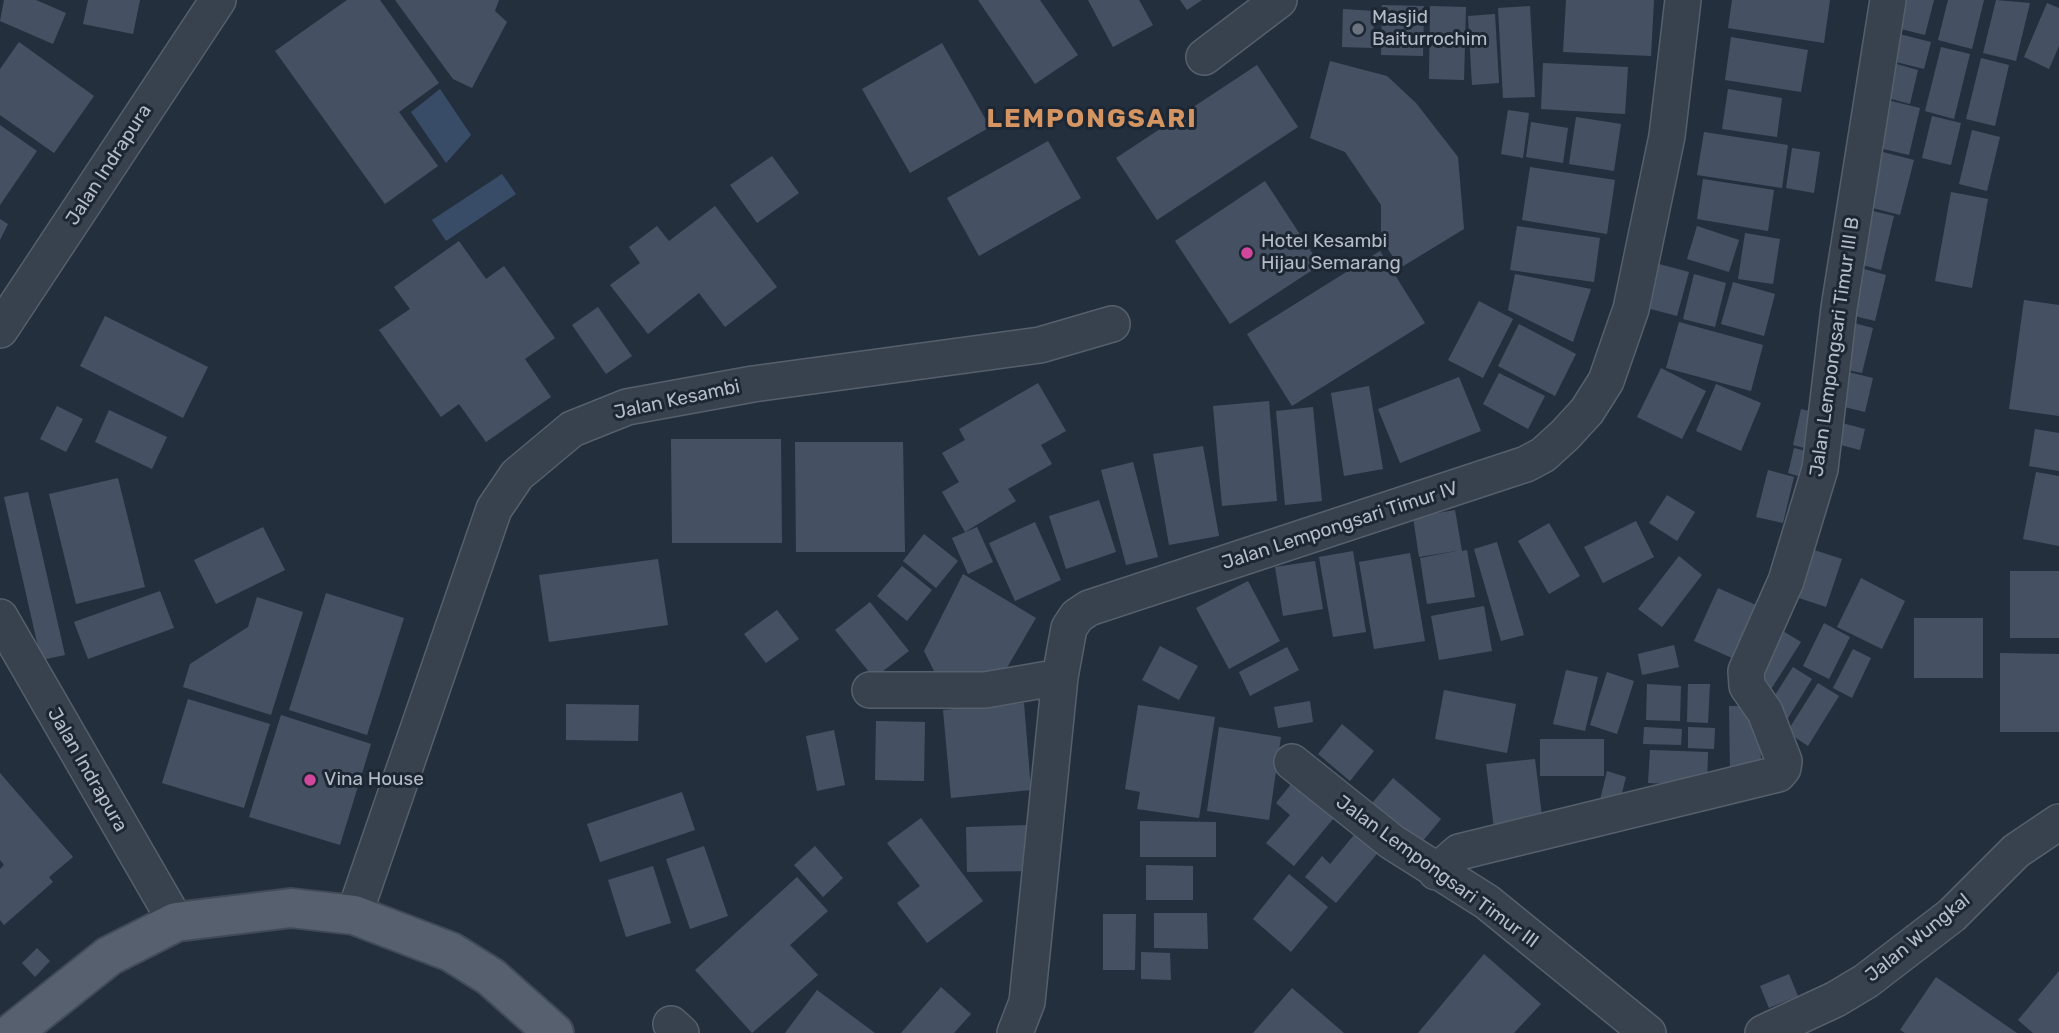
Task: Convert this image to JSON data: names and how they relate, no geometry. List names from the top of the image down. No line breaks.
{"streets":{"street":["Jalan Indrapura","Jalan Lempongsari Timur III B","Jalan Kesambi","Jalan Lempongsari Timur IV","Jalan Lempongsari Timur III","Jalan Wungkal"]},"crossings":[["Jalan Lempongsari Timur III B","Jalan Lempongsari Timur III"]],"districts":["LEMPONGSARI"],"places":["Masjid Baiturrochim","Hotel Kesambi Hijau Semarang","Vina House"]}
